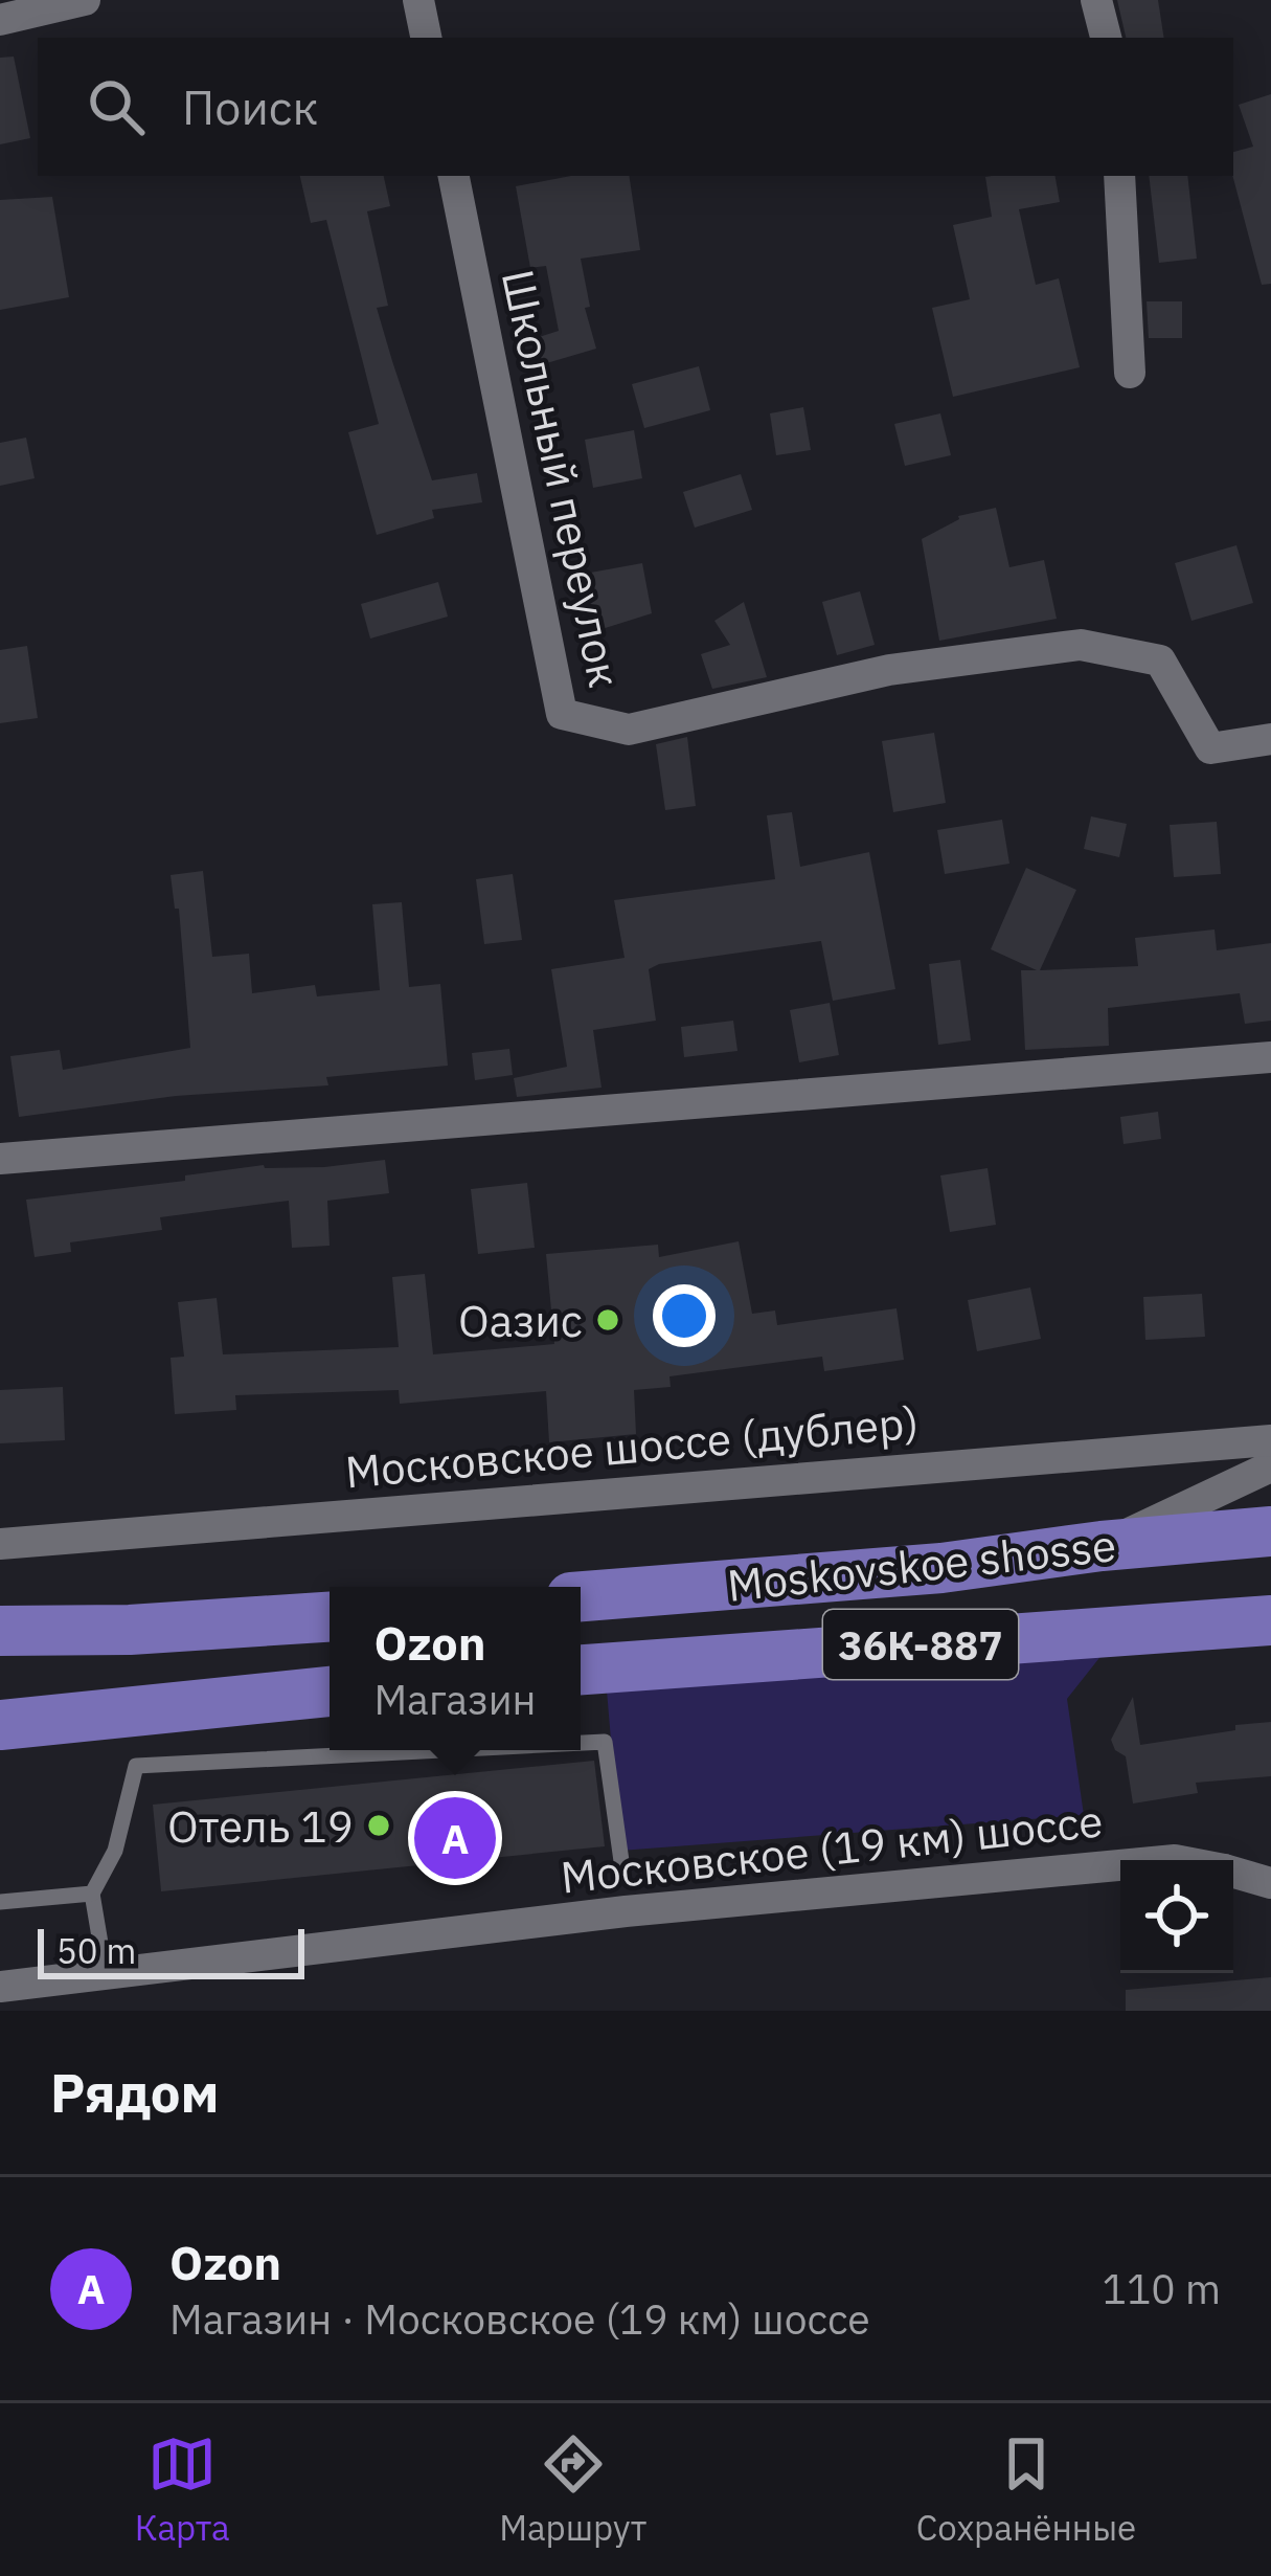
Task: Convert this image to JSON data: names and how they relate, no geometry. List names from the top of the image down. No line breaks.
{"streets":{"main road":["Moskovskoe shosse","36К-887"],"street":["Школьный переулок","Московское шоссе (дублер)","Московское (19 км) шоссе"]},"places":["Оазис","Отель 19"],"scale_bar":"50 m","page":{"search":"Поиск","popup":["Ozon","Магазин"],"pins":"A","scale":"50 m","heading":"Рядом","list":[{"mark":"A","name":"Ozon","note":"Магазин · Московское (19 км) шоссе","value":"110 m"}],"nav":["Карта","Маршрут","Сохранённые"]}}
